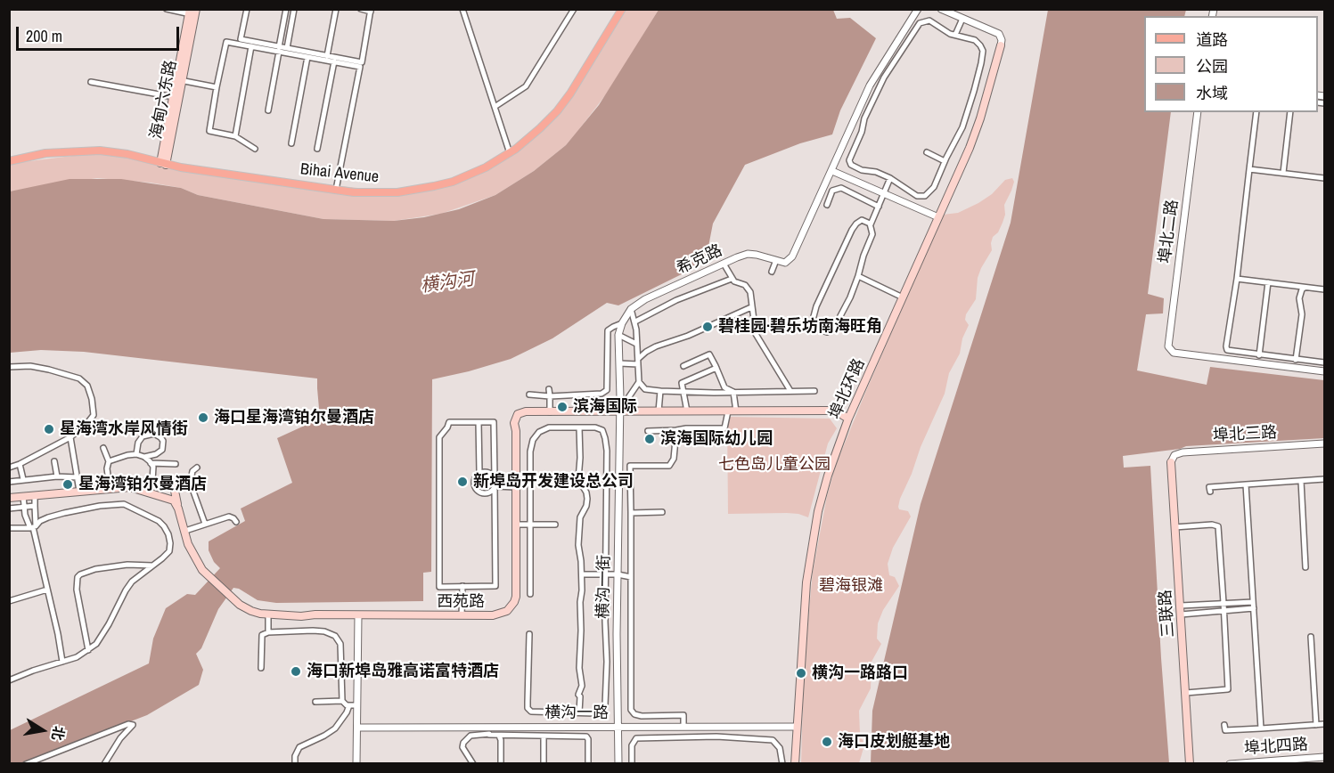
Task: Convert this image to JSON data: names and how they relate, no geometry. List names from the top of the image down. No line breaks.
{"streets":{"main road":["海甸六东路","Bihai Avenue","埠北环路","西苑路","三联路"],"street":["埠北二路","希克路","埠北三路","横沟一街","横沟一路","埠北四路"]},"crossings":[["海甸六东路","Bihai Avenue"],["希克路","横沟一街"],["希克路","西苑路"],["埠北环路","西苑路"],["埠北环路","横沟一路"],["埠北三路","三联路"],["横沟一街","西苑路"],["横沟一街","横沟一路"]],"water":["横沟河"],"parks":["七色岛儿童公园","碧海银滩"],"places":["碧桂园·碧乐坊南海旺角","滨海国际","海口星海湾铂尔曼酒店","星海湾水岸风情街","滨海国际幼儿园","新埠岛开发建设总公司","星海湾铂尔曼酒店","海口新埠岛雅高诺富特酒店","横沟一路路口","海口皮划艇基地"],"legend":["道路","公园","水域"],"scale_bar":"200 m","north":"right"}
